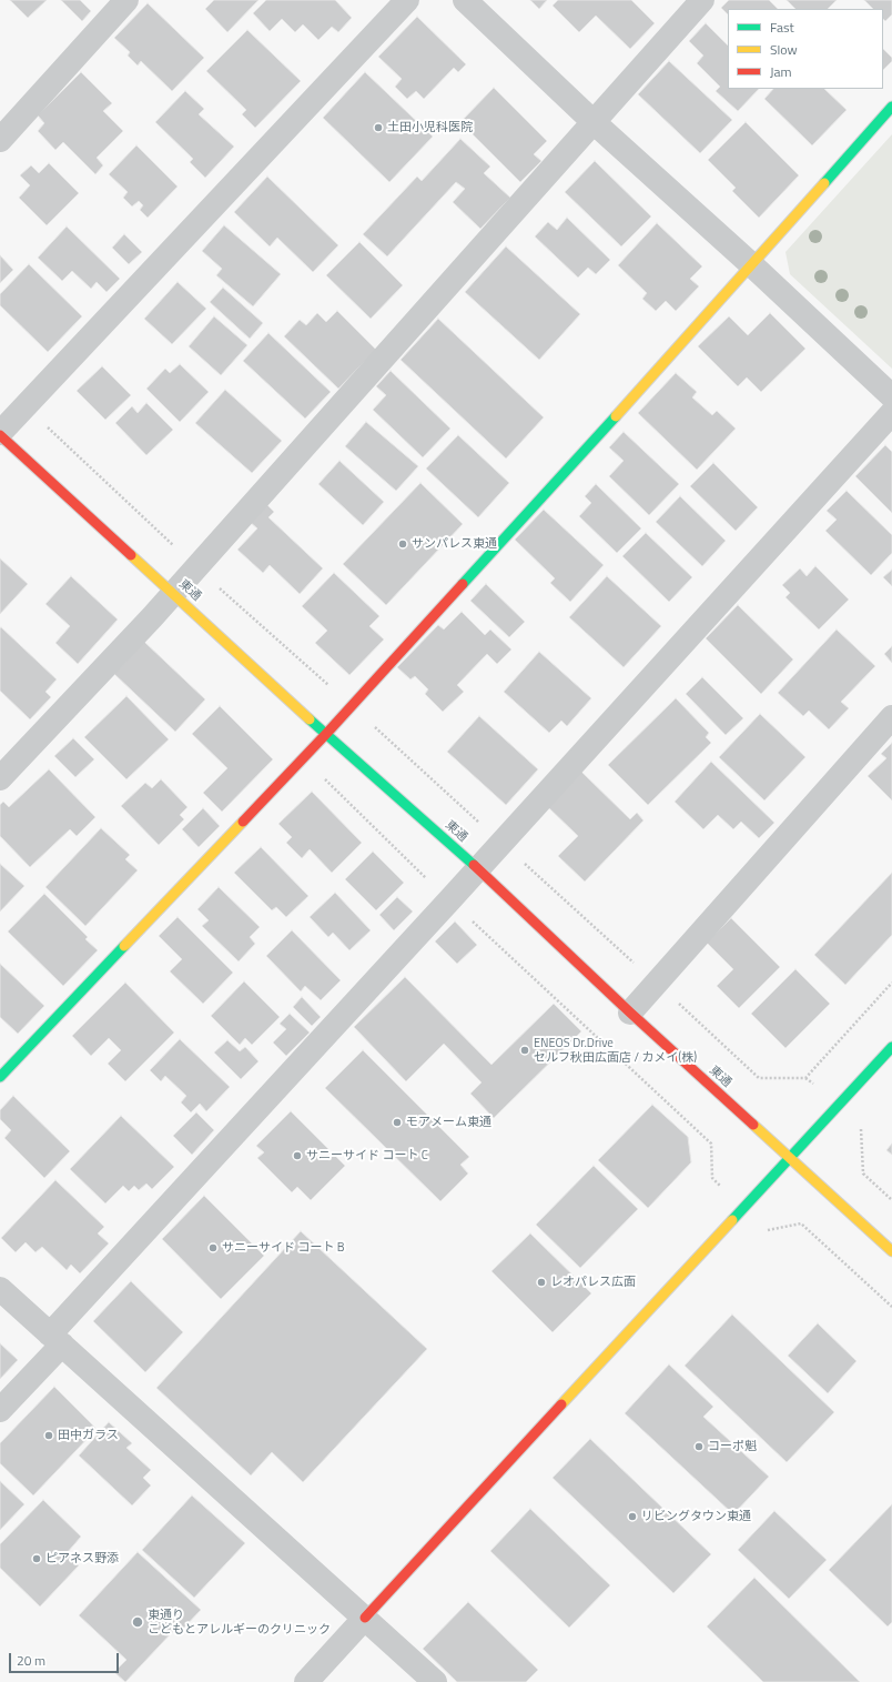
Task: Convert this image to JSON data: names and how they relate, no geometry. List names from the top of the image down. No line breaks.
{"streets":{"street":["東通"]},"places":["土田小児科医院","サンパレス東通","ENEOS Dr.Drive セルフ秋田広面店 / カメイ(株)","モアメーム東通","サニーサイド コート C","サニーサイド コート B","レオパレス広面","田中ガラス","コーポ魁","リビングタウン東通","ピアネス野添","東通り こどもとアレルギーのクリニック"],"legend":["Fast","Slow","Jam"],"scale_bar":"20 m"}
